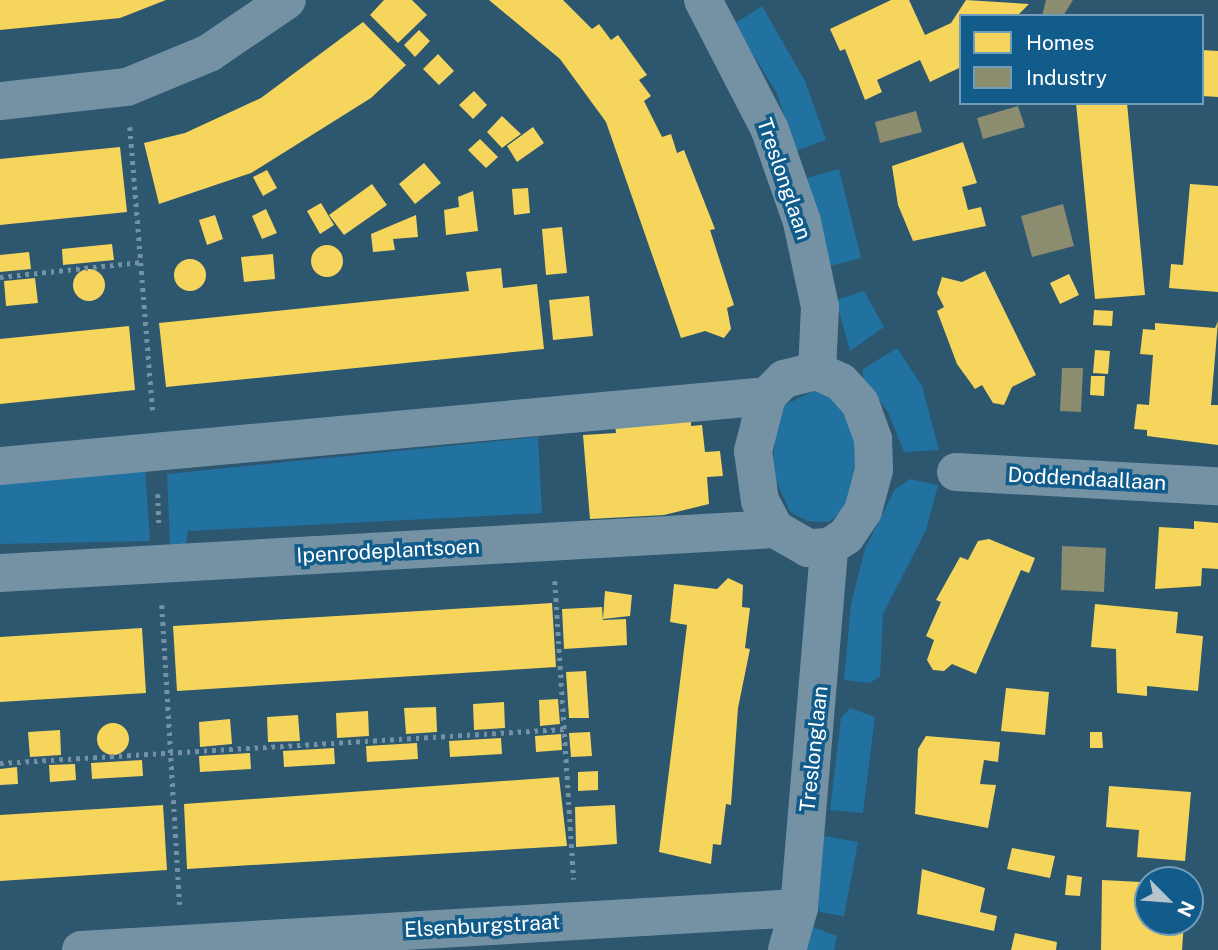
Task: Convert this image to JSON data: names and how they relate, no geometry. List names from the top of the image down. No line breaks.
{"streets":{"street":["Treslonglaan","Doddendaallaan","Ipenrodeplantsoen","Elsenburgstraat"]},"crossings":[["Treslonglaan","Ipenrodeplantsoen"],["Treslonglaan","Elsenburgstraat"]],"legend":["Homes","Industry"],"north":"bottom right"}
